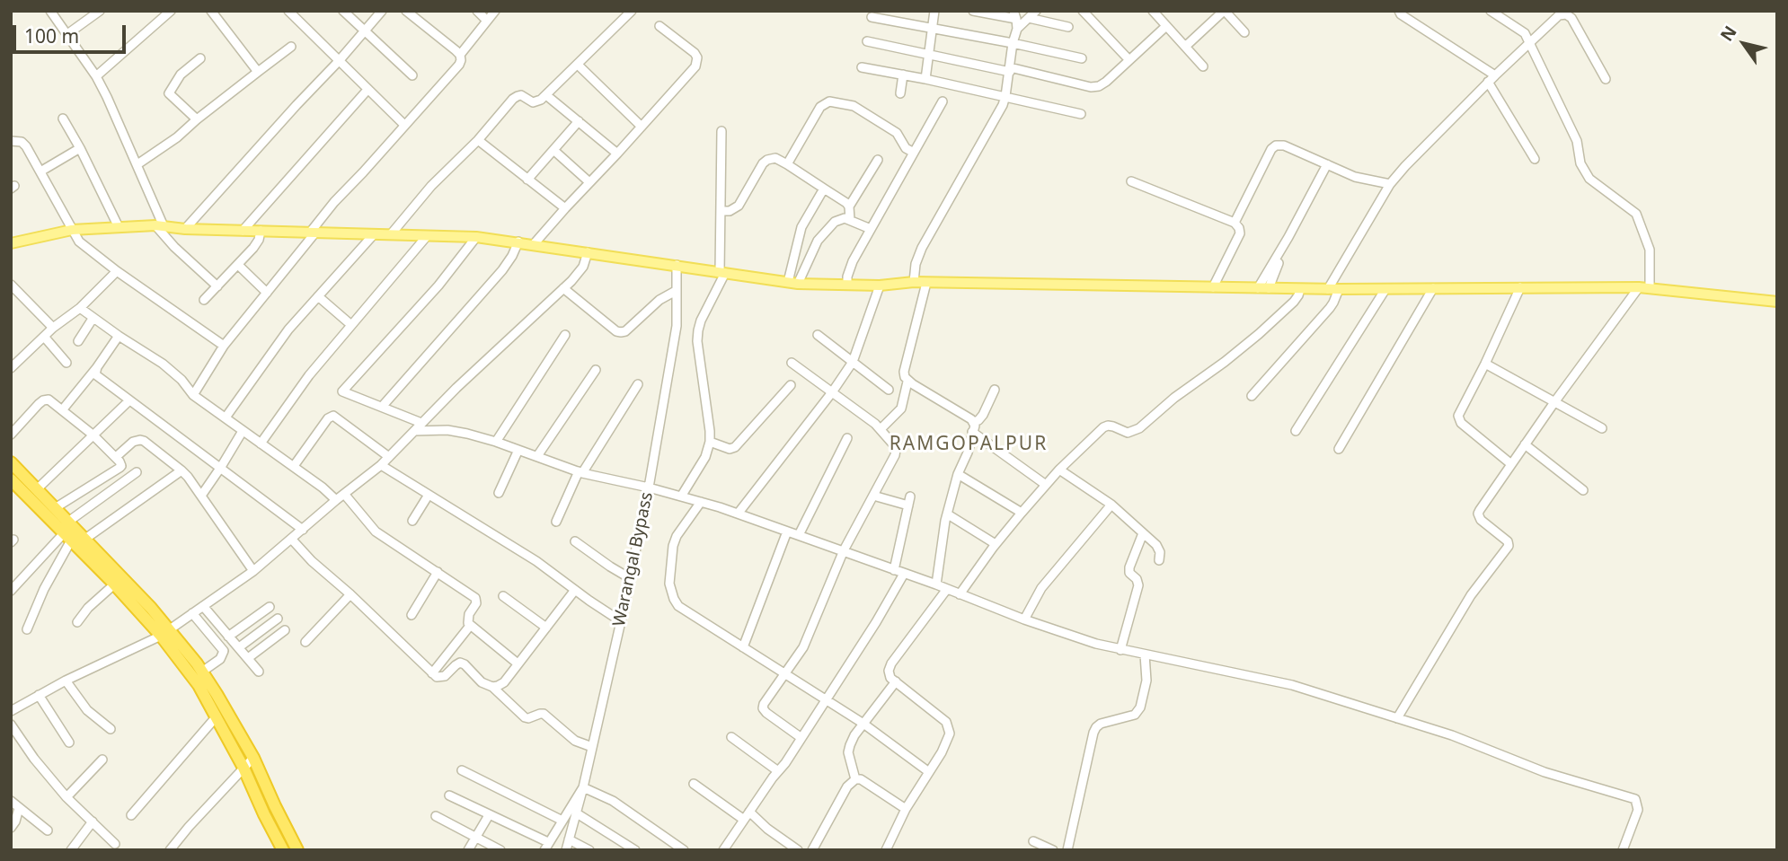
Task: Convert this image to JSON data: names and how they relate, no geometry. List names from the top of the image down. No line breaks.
{"streets":{"street":["Warangal Bypass"]},"districts":["RAMGOPALPUR"],"scale_bar":"100 m","north":"top left"}
